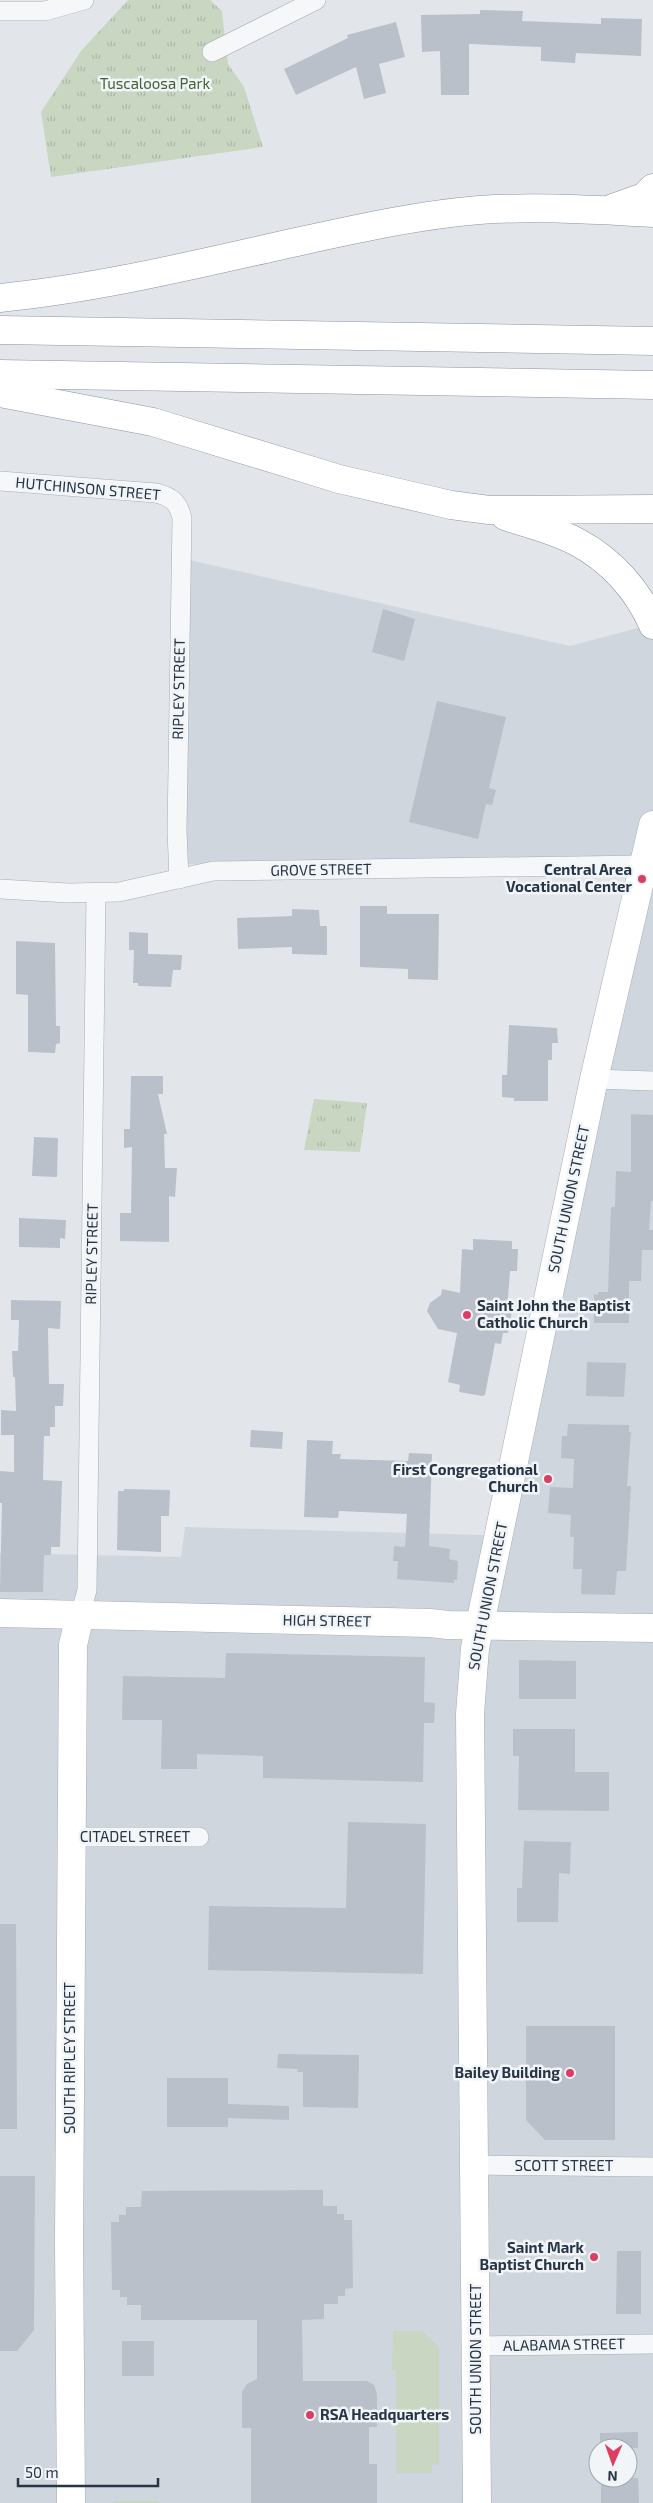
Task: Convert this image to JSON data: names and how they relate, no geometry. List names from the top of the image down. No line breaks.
{"streets":{"main road":["SOUTH UNION STREET","HIGH STREET","SOUTH RIPLEY STREET"],"street":["HUTCHINSON STREET","RIPLEY STREET","GROVE STREET","CITADEL STREET","SCOTT STREET","ALABAMA STREET"]},"crossings":[["HUTCHINSON STREET","RIPLEY STREET"],["RIPLEY STREET","GROVE STREET"],["RIPLEY STREET","HIGH STREET"],["RIPLEY STREET","SOUTH RIPLEY STREET"],["GROVE STREET","SOUTH UNION STREET"],["SOUTH UNION STREET","HIGH STREET"],["SOUTH UNION STREET","SCOTT STREET"],["SOUTH UNION STREET","ALABAMA STREET"],["HIGH STREET","SOUTH RIPLEY STREET"],["CITADEL STREET","SOUTH RIPLEY STREET"]],"parks":["Tuscaloosa Park"],"places":["Central Area Vocational Center","Saint John the Baptist Catholic Church","First Congregational Church","Bailey Building","Saint Mark Baptist Church","RSA Headquarters"],"scale_bar":"50 m","north":"bottom"}
